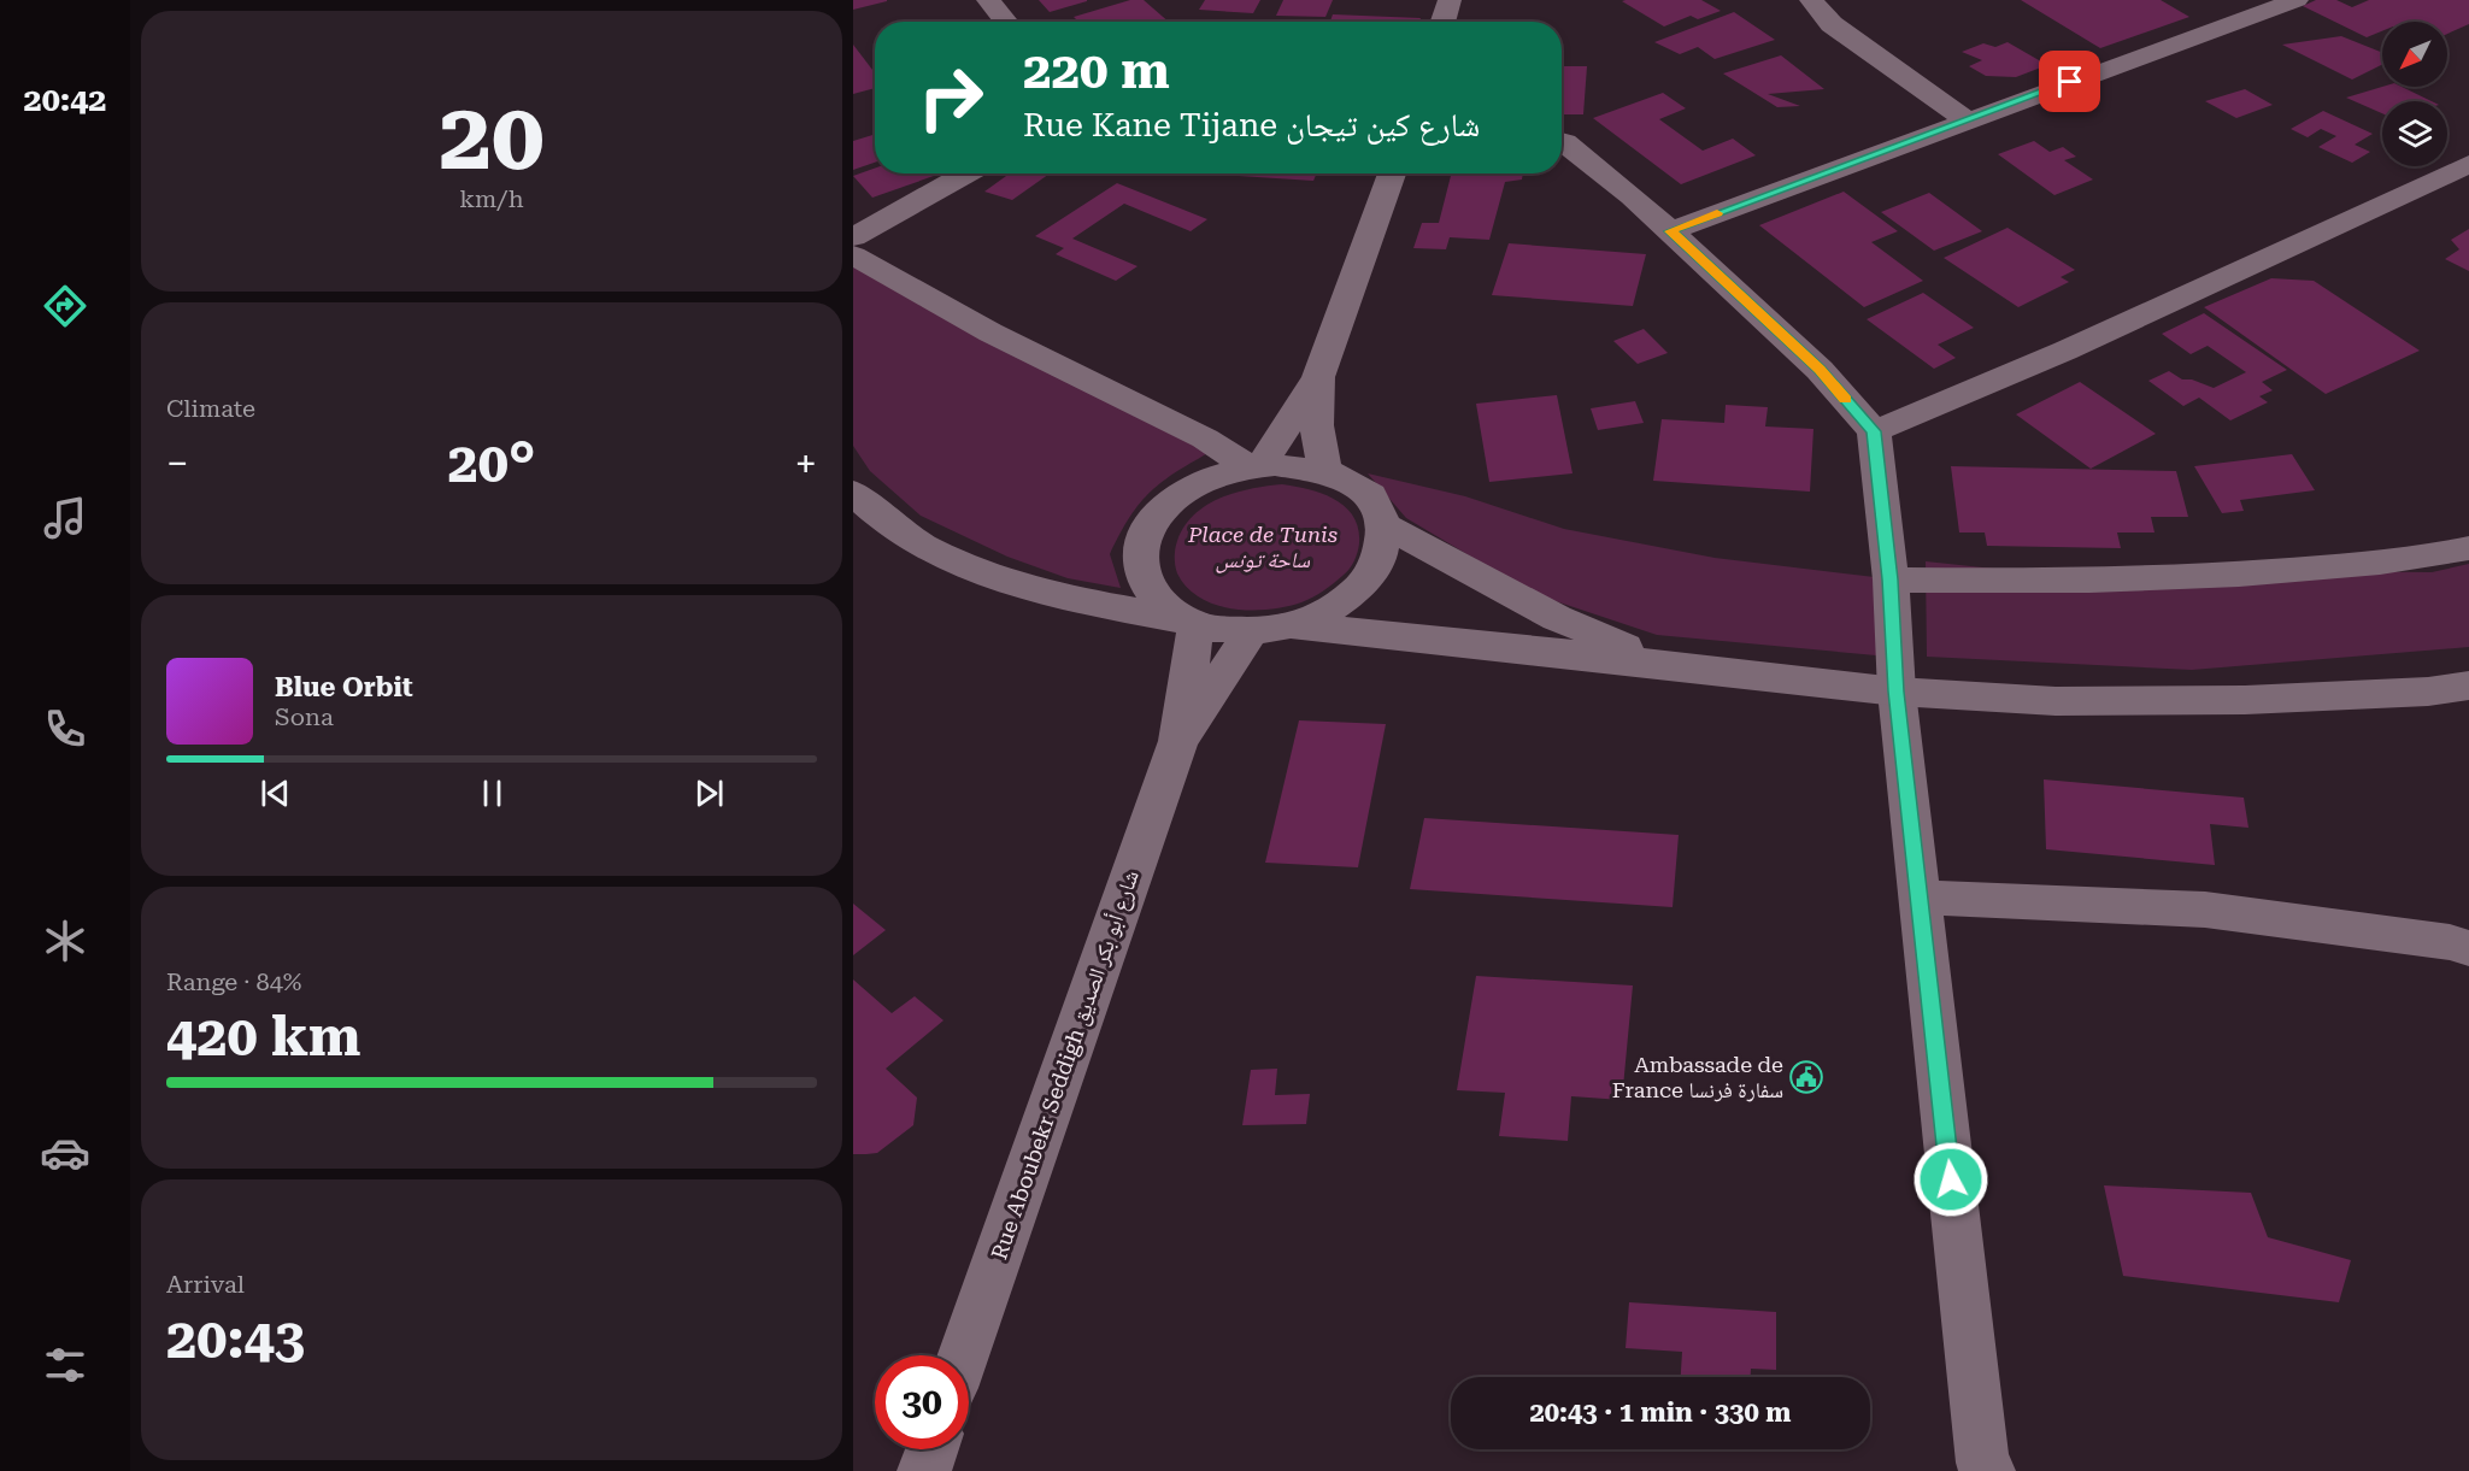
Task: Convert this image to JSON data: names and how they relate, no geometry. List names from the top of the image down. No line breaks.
{"streets":{"street":["Rue Aboubekr Seddigh شارع أبو بكر الصديق"]},"parks":["Place de Tunis ساحة تونس"],"places":{"public building":["Ambassade de France سفارة فرنسا"]},"north":"bottom left","page":{"tabs":"20:42","tile":[["20","km/h"],"Climate",["Range · 84%","420 km"],["Arrival","20:43"]],"turn":["220 m","Rue Kane Tijane شارع كين تيجان"],"heat":["−","20°","+"],"song":["Blue Orbit","Sona"],"limit":"30","trip":"20:43 · 1 min · 330 m"}}
